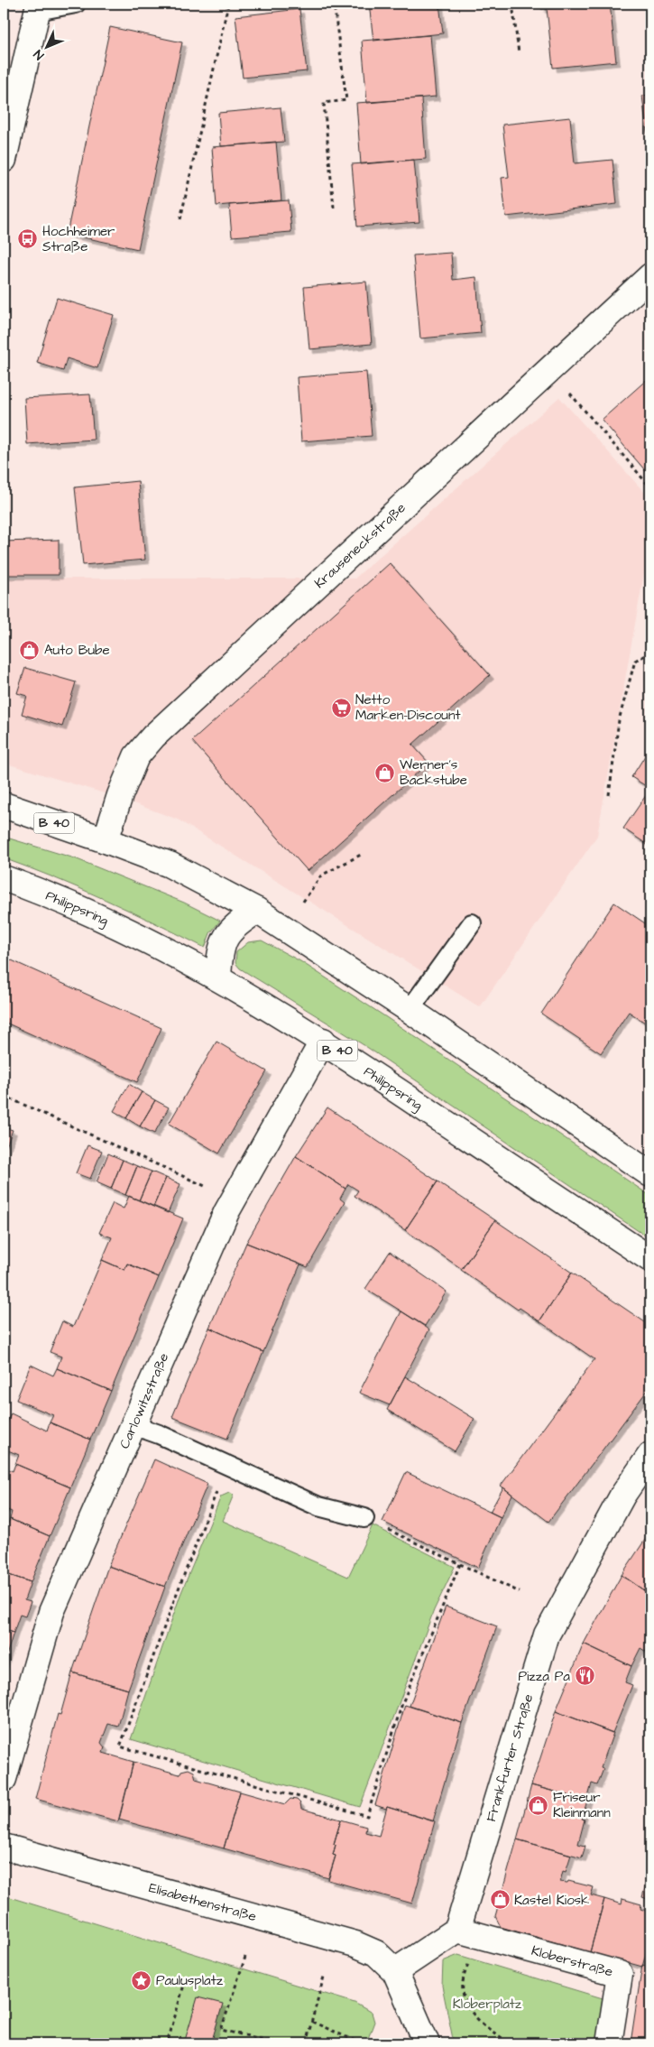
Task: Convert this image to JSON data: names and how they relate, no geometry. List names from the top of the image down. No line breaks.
{"streets":{"street":["Krauseneckstraße","B 40","Philippsring","Carlowitzstraße","Frankfurter Straße","Elisabethenstraße","Kloberstraße"]},"crossings":[["Krauseneckstraße","B 40"],["Philippsring","Carlowitzstraße"],["Frankfurter Straße","Kloberstraße"]],"parks":["Kloberplatz"],"places":{"bus stop":["Hochheimer Straße"],"shop":["Auto Bube","Werner's Backstube","Friseur Kleinmann","Kastel Kiosk"],"supermarket":["Netto Marken-Discount"],"restaurant":["Pizza Pa"],"place":["Paulusplatz"]},"north":"bottom left"}
